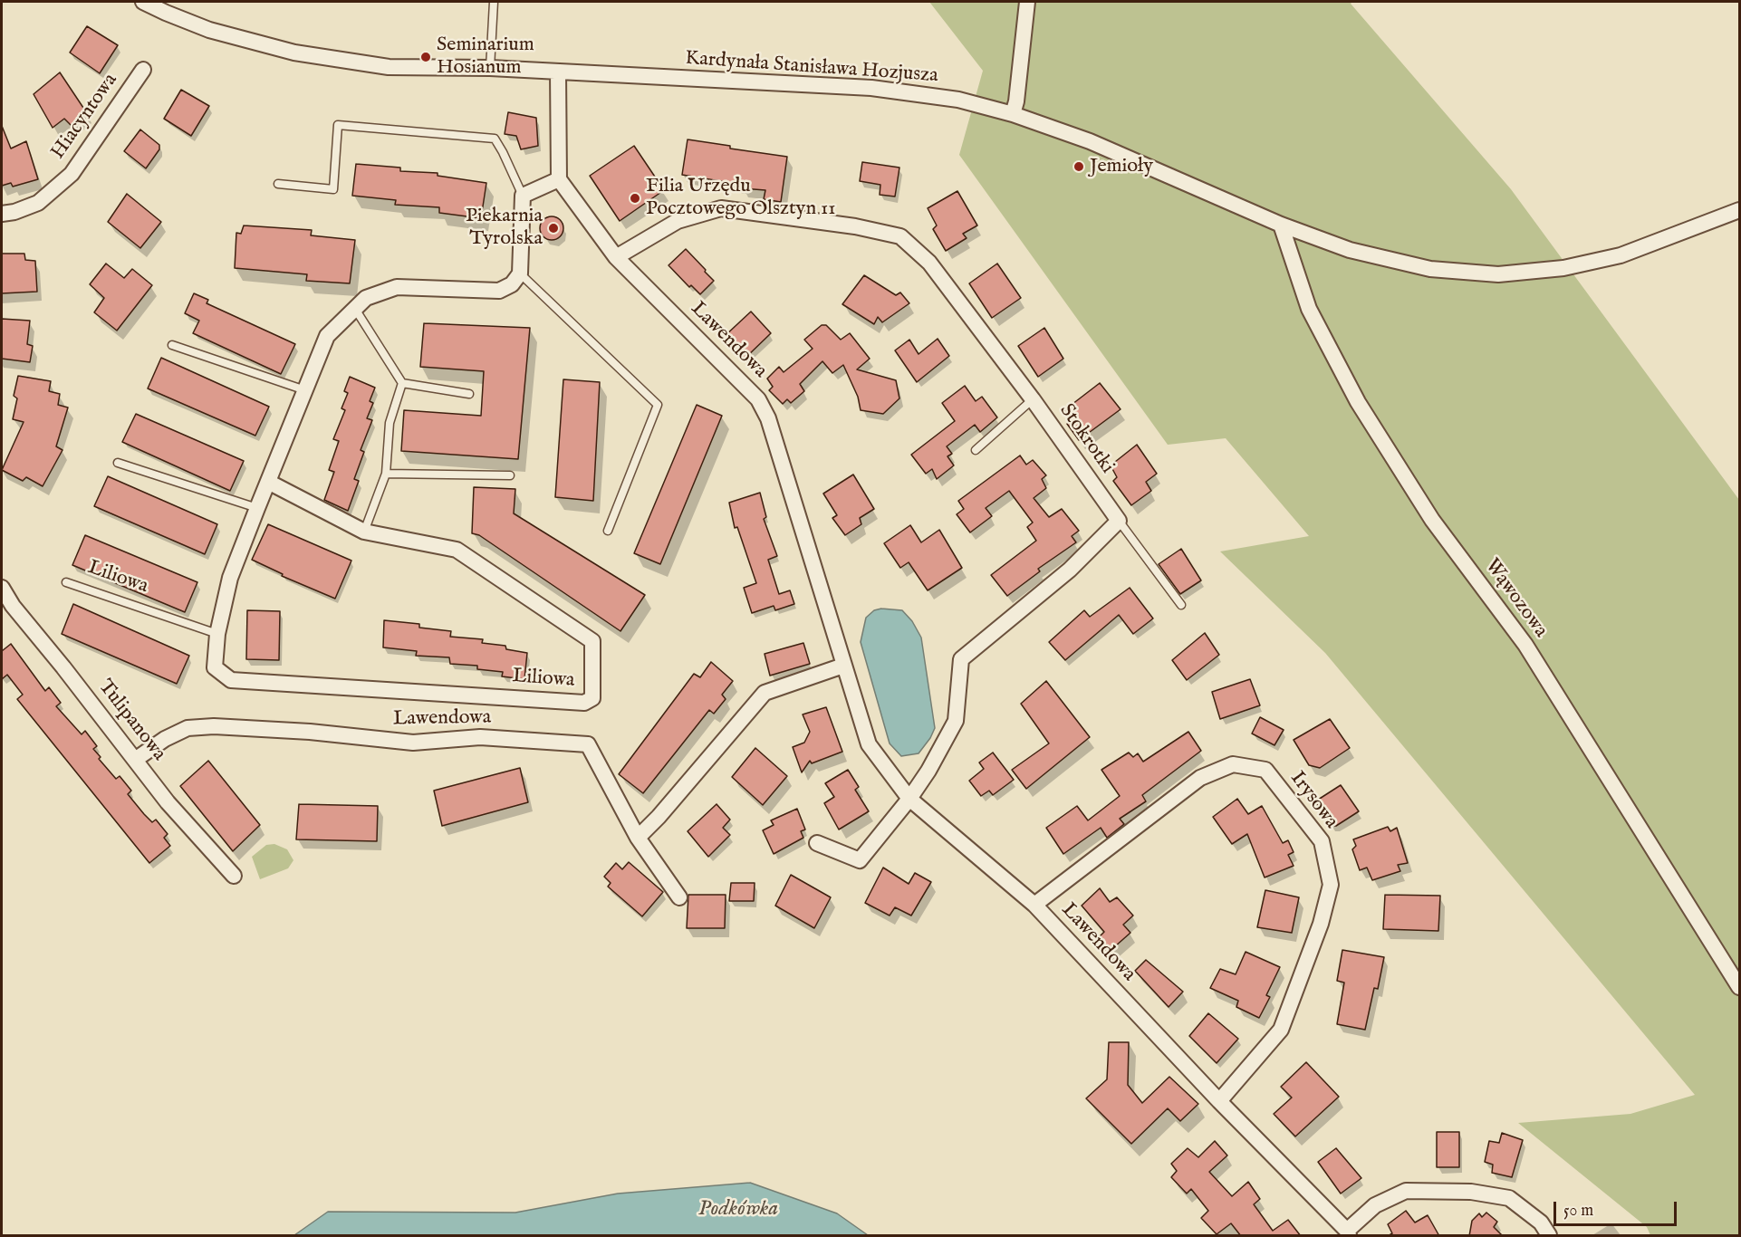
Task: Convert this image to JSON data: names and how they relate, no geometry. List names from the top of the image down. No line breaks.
{"streets":{"street":["Kardynała Stanisława Hozjusza","Hiacyntowa","Lawendowa","Stokrotki","Liliowa","Wąwozowa","Tulipanowa","Irysowa"]},"crossings":[["Kardynała Stanisława Hozjusza","Wąwozowa"],["Lawendowa","Stokrotki"],["Lawendowa","Tulipanowa"],["Lawendowa","Irysowa"]],"water":["Podkówka"],"places":["Seminarium Hosianum","Jemioły","Filia Urzędu Pocztowego Olsztyn 11","Piekarnia Tyrolska"],"scale_bar":"50 m"}
